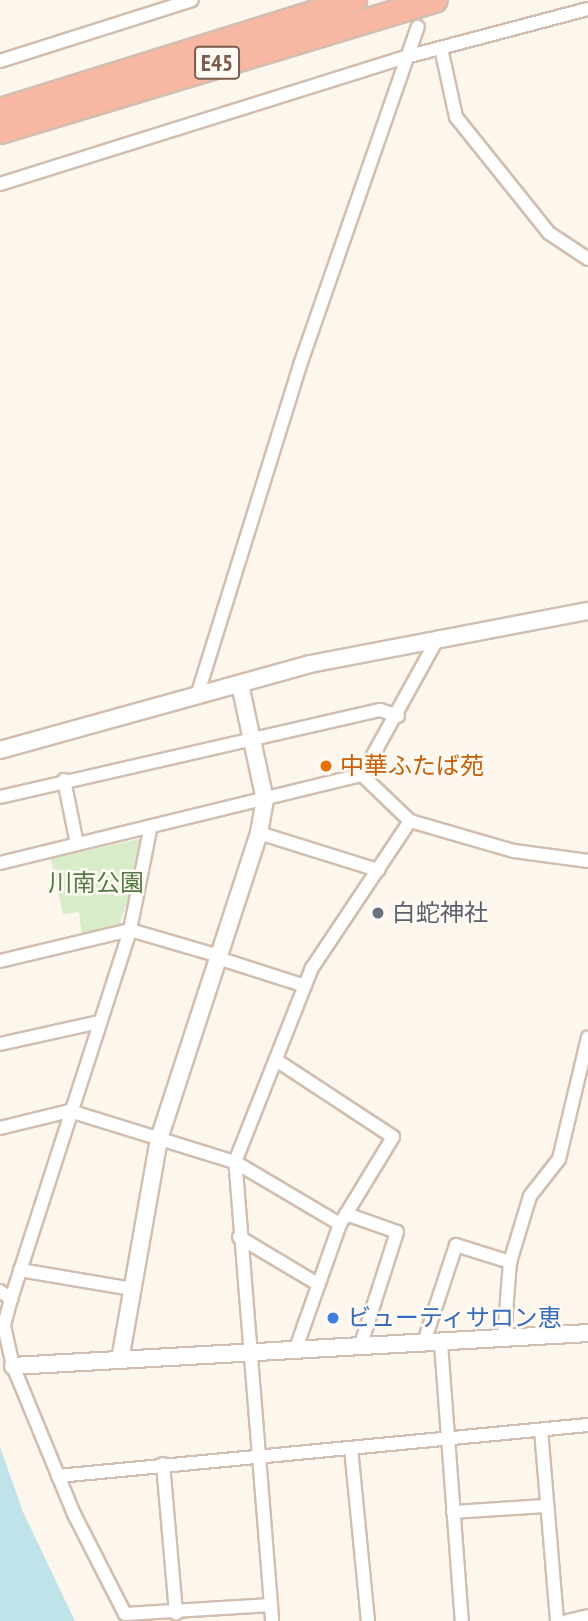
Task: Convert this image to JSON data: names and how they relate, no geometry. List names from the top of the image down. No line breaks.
{"streets":{"highway":["E45"]},"parks":["川南公園"],"places":["中華ふたば苑","白蛇神社","ビューティサロン恵"]}
